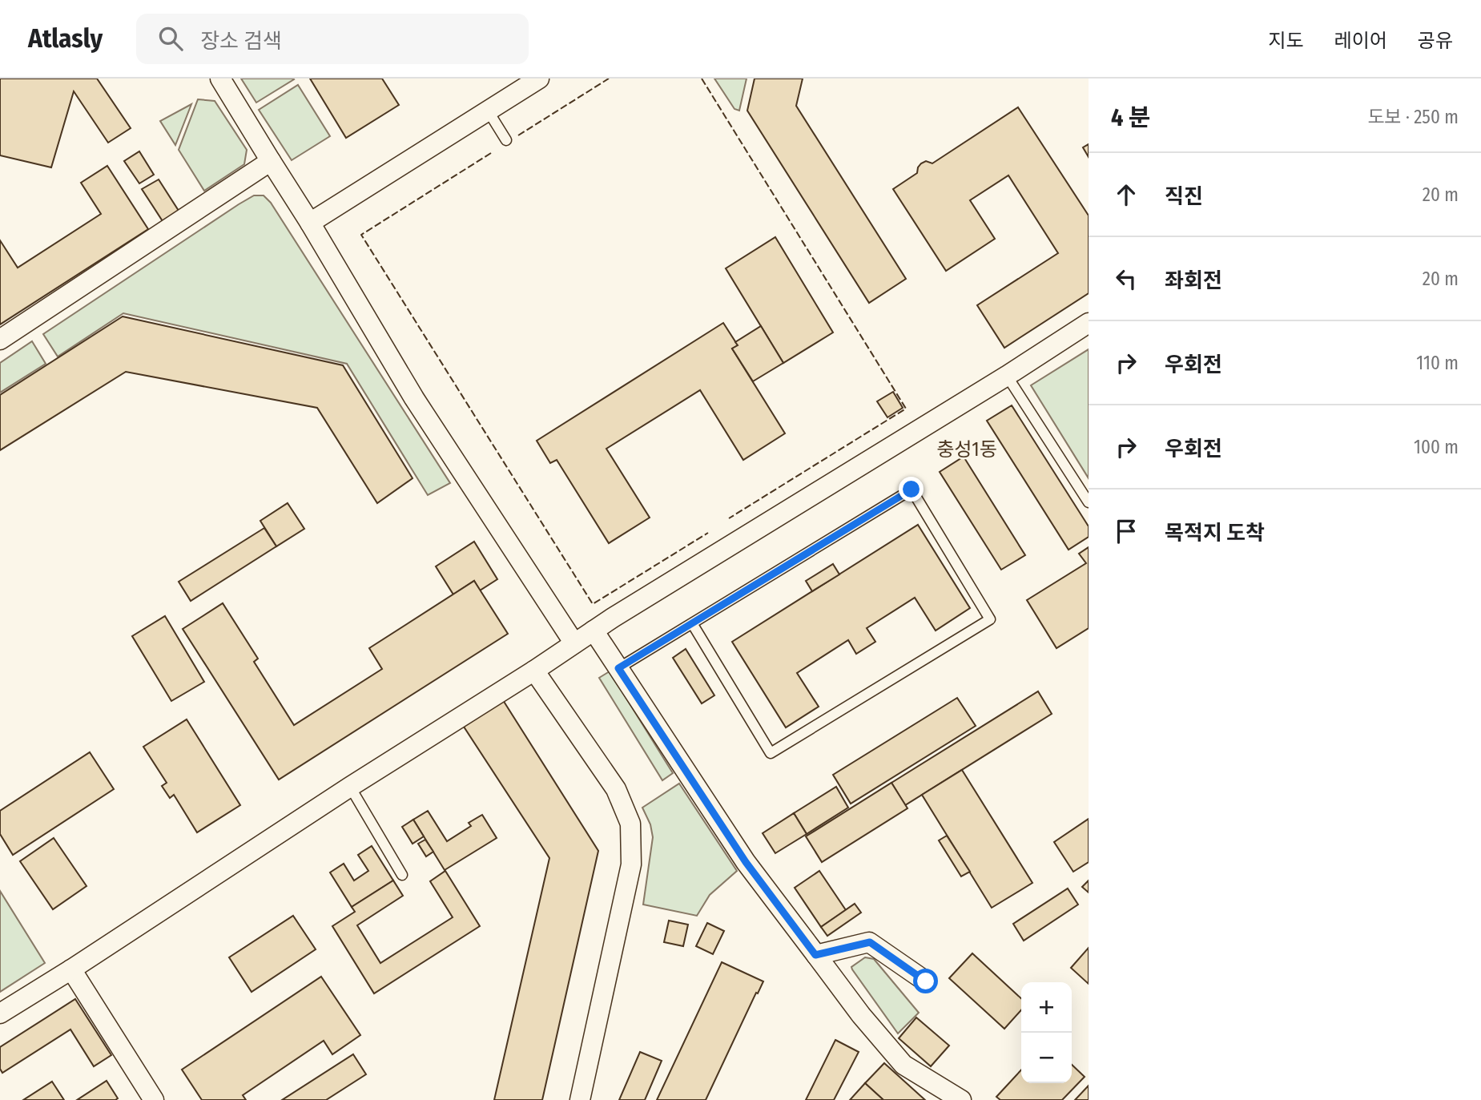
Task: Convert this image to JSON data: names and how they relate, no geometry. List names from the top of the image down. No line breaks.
{"districts":["충성1동"],"page":{"header":"Atlasly","search":"장소 검색","nav":["지도","레이어","공유"],"heading":["4 분","도보 · 250 m"],"list":[["직진","20 m"],["좌회전","20 m"],["우회전","110 m"],["우회전","100 m"],"목적지 도착"],"map_buttons":["+","−"]}}
